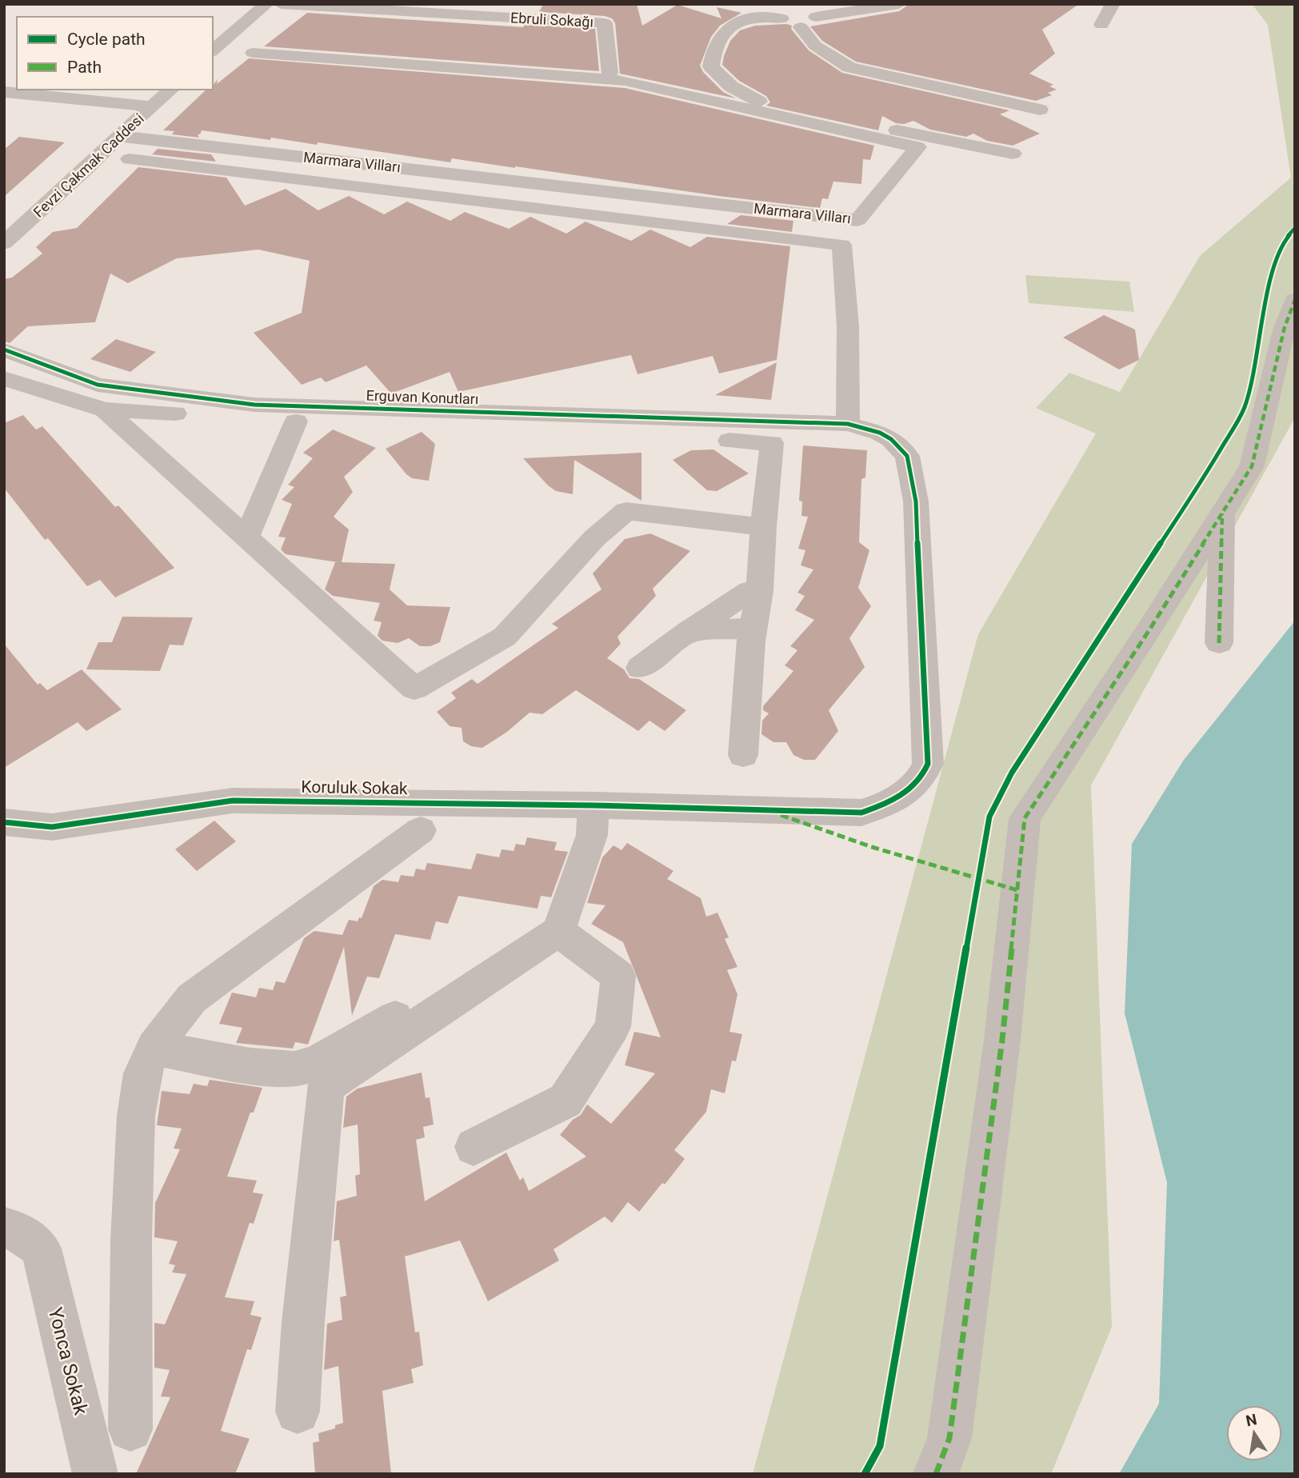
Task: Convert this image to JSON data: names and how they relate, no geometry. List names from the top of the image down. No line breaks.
{"streets":{"street":["Ebruli Sokağı","Marmara Vilları","Fevzi Çakmak Caddesi","Erguvan Konutları","Koruluk Sokak","Yonca Sokak"]},"crossings":[["Marmara Vilları","Fevzi Çakmak Caddesi"],["Erguvan Konutları","Koruluk Sokak"]],"legend":["Cycle path","Path"],"north":"top"}
